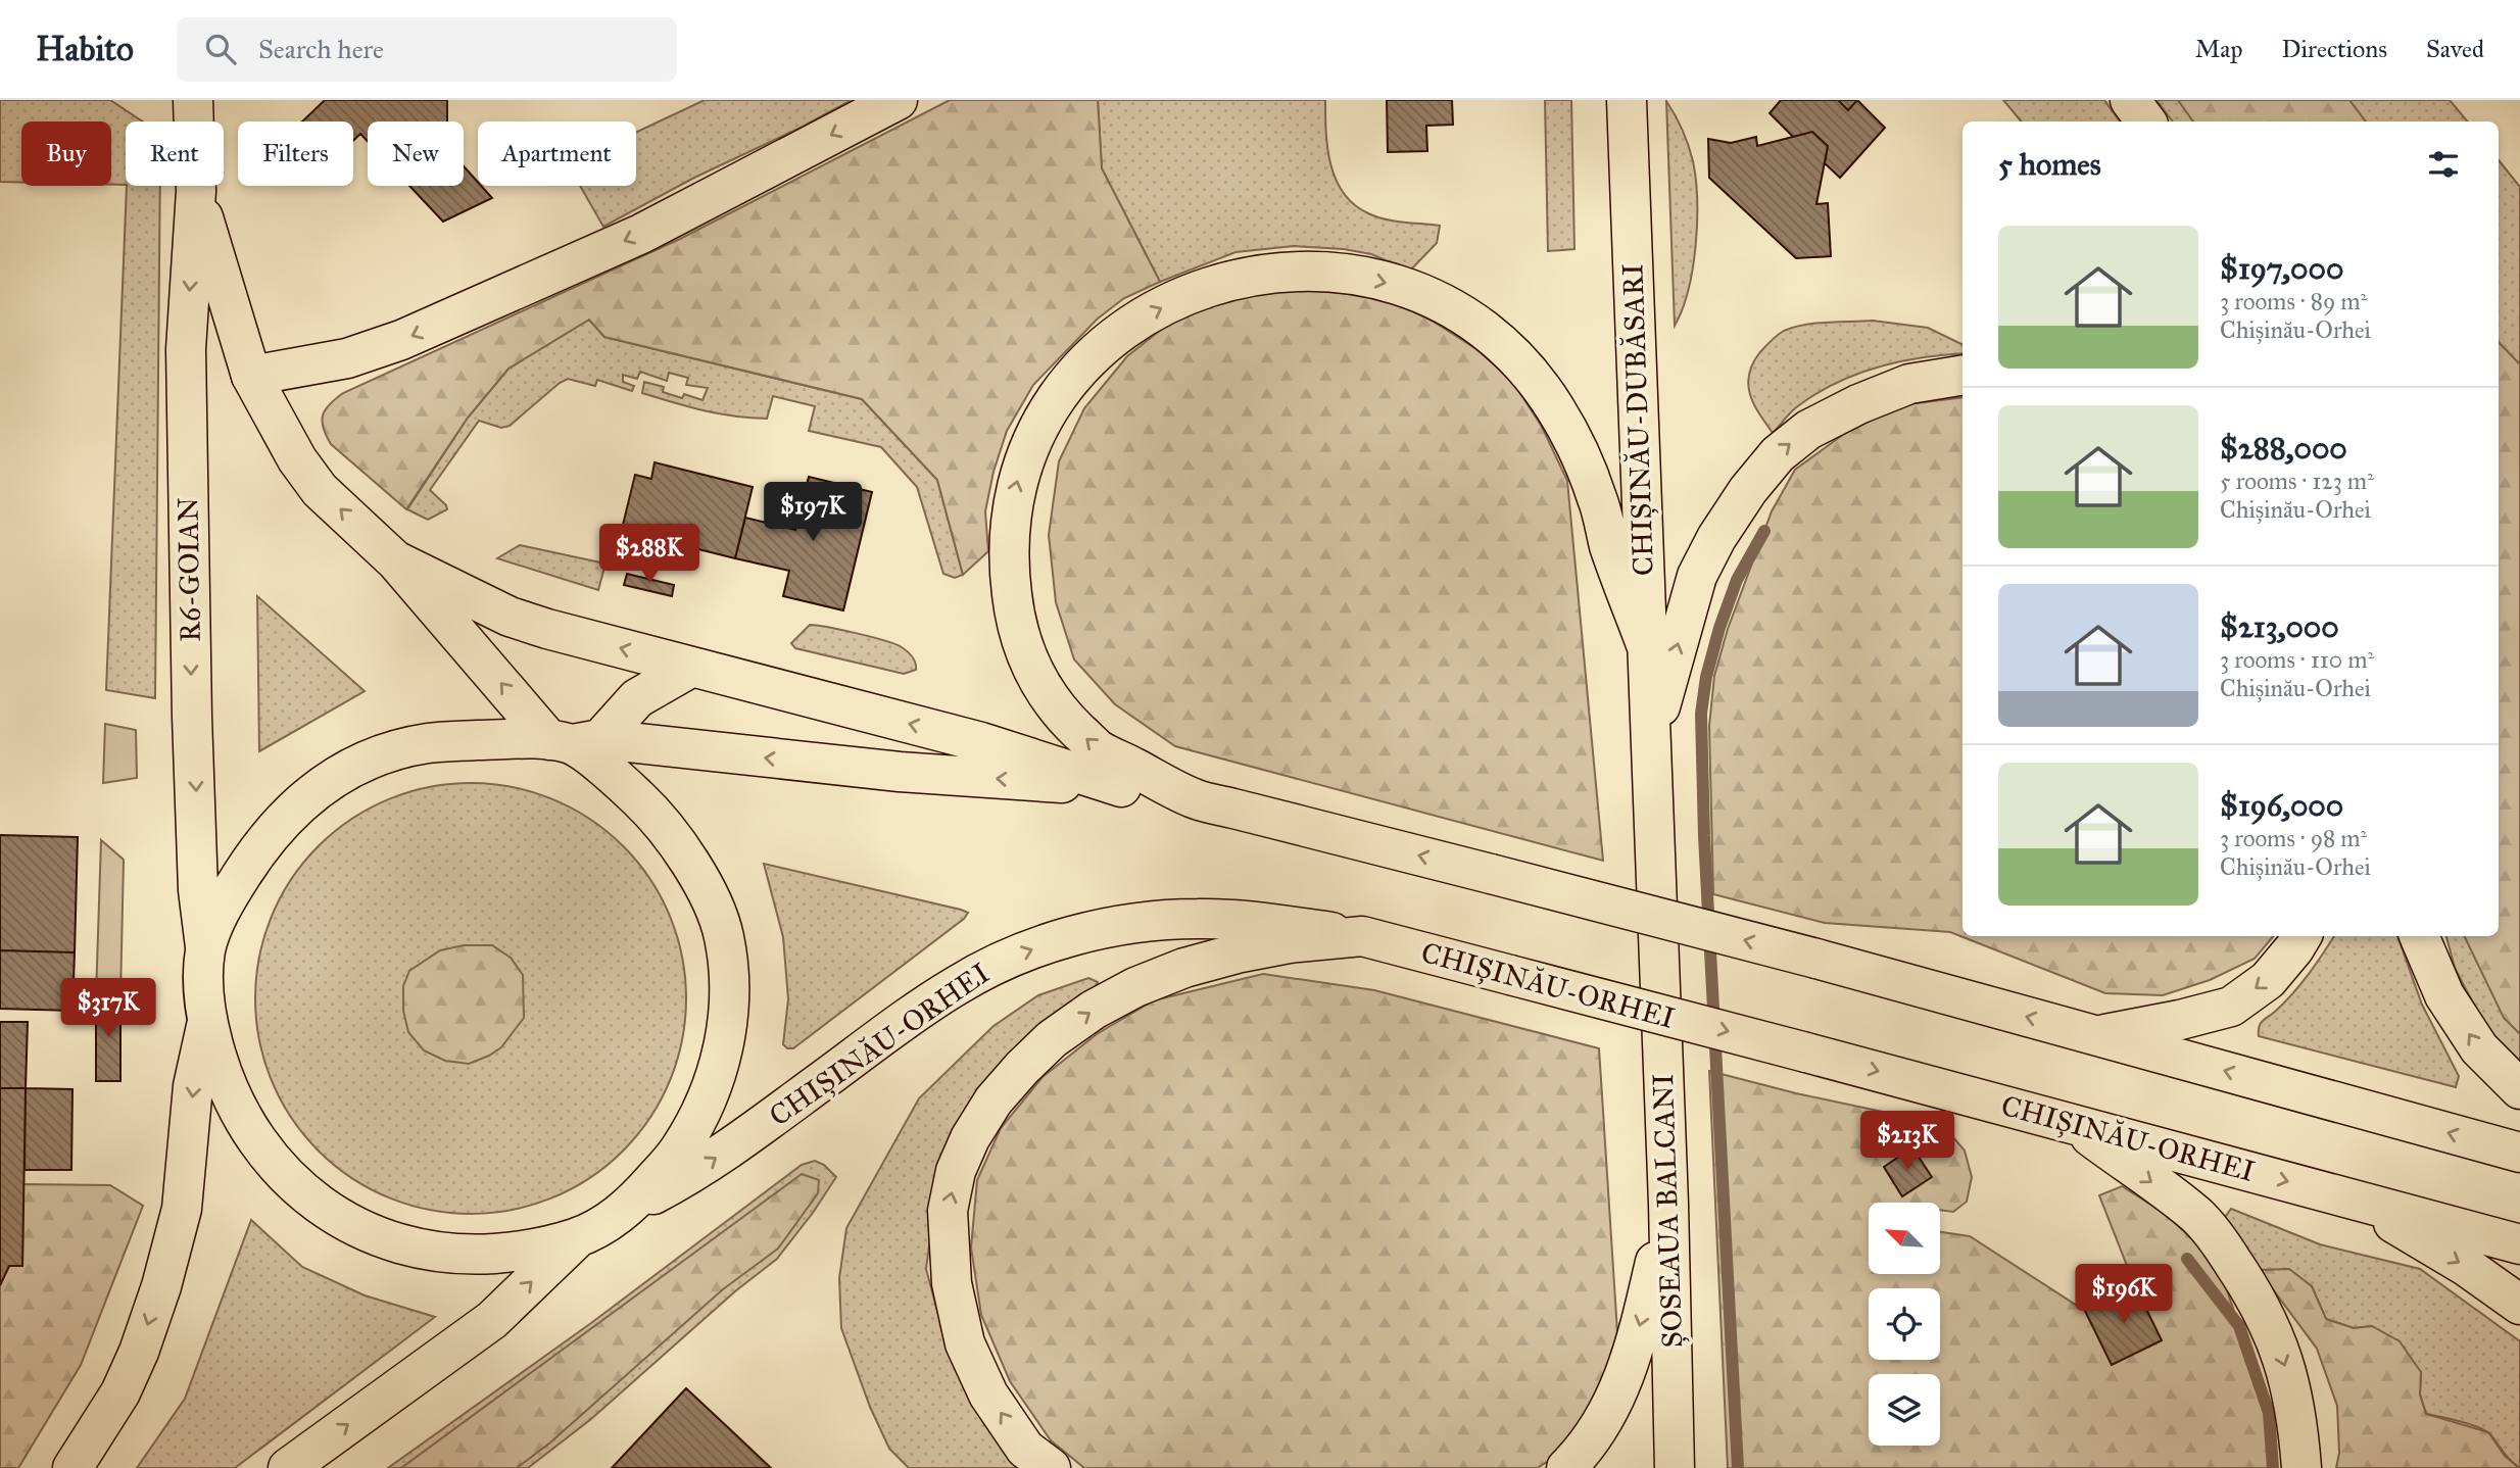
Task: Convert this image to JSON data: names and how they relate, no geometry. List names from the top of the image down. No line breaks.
{"streets":{"main road":["CHIȘINĂU-DUBĂSARI","R6-GOIAN","CHIȘINĂU-ORHEI","ȘOSEAUA BALCANI"]},"crossings":[["CHIȘINĂU-DUBĂSARI","ȘOSEAUA BALCANI"],["R6-GOIAN","CHIȘINĂU-ORHEI"]],"north":"top left","page":{"header":"Habito","search":"Search here","nav":["Map","Directions","Saved"],"chip":["Buy","Rent","Filters","New","Apartment"],"heading":"5 homes","list":[{"name":"$197,000","note":"3 rooms · 89 m² · Chișinău-Orhei"},{"name":"$288,000","note":"5 rooms · 123 m² · Chișinău-Orhei"},{"name":"$213,000","note":"3 rooms · 110 m² · Chișinău-Orhei"},{"name":"$196,000","note":"3 rooms · 98 m² · Chișinău-Orhei"}],"price":["$197K","$288K","$317K","$213K","$196K"]}}
